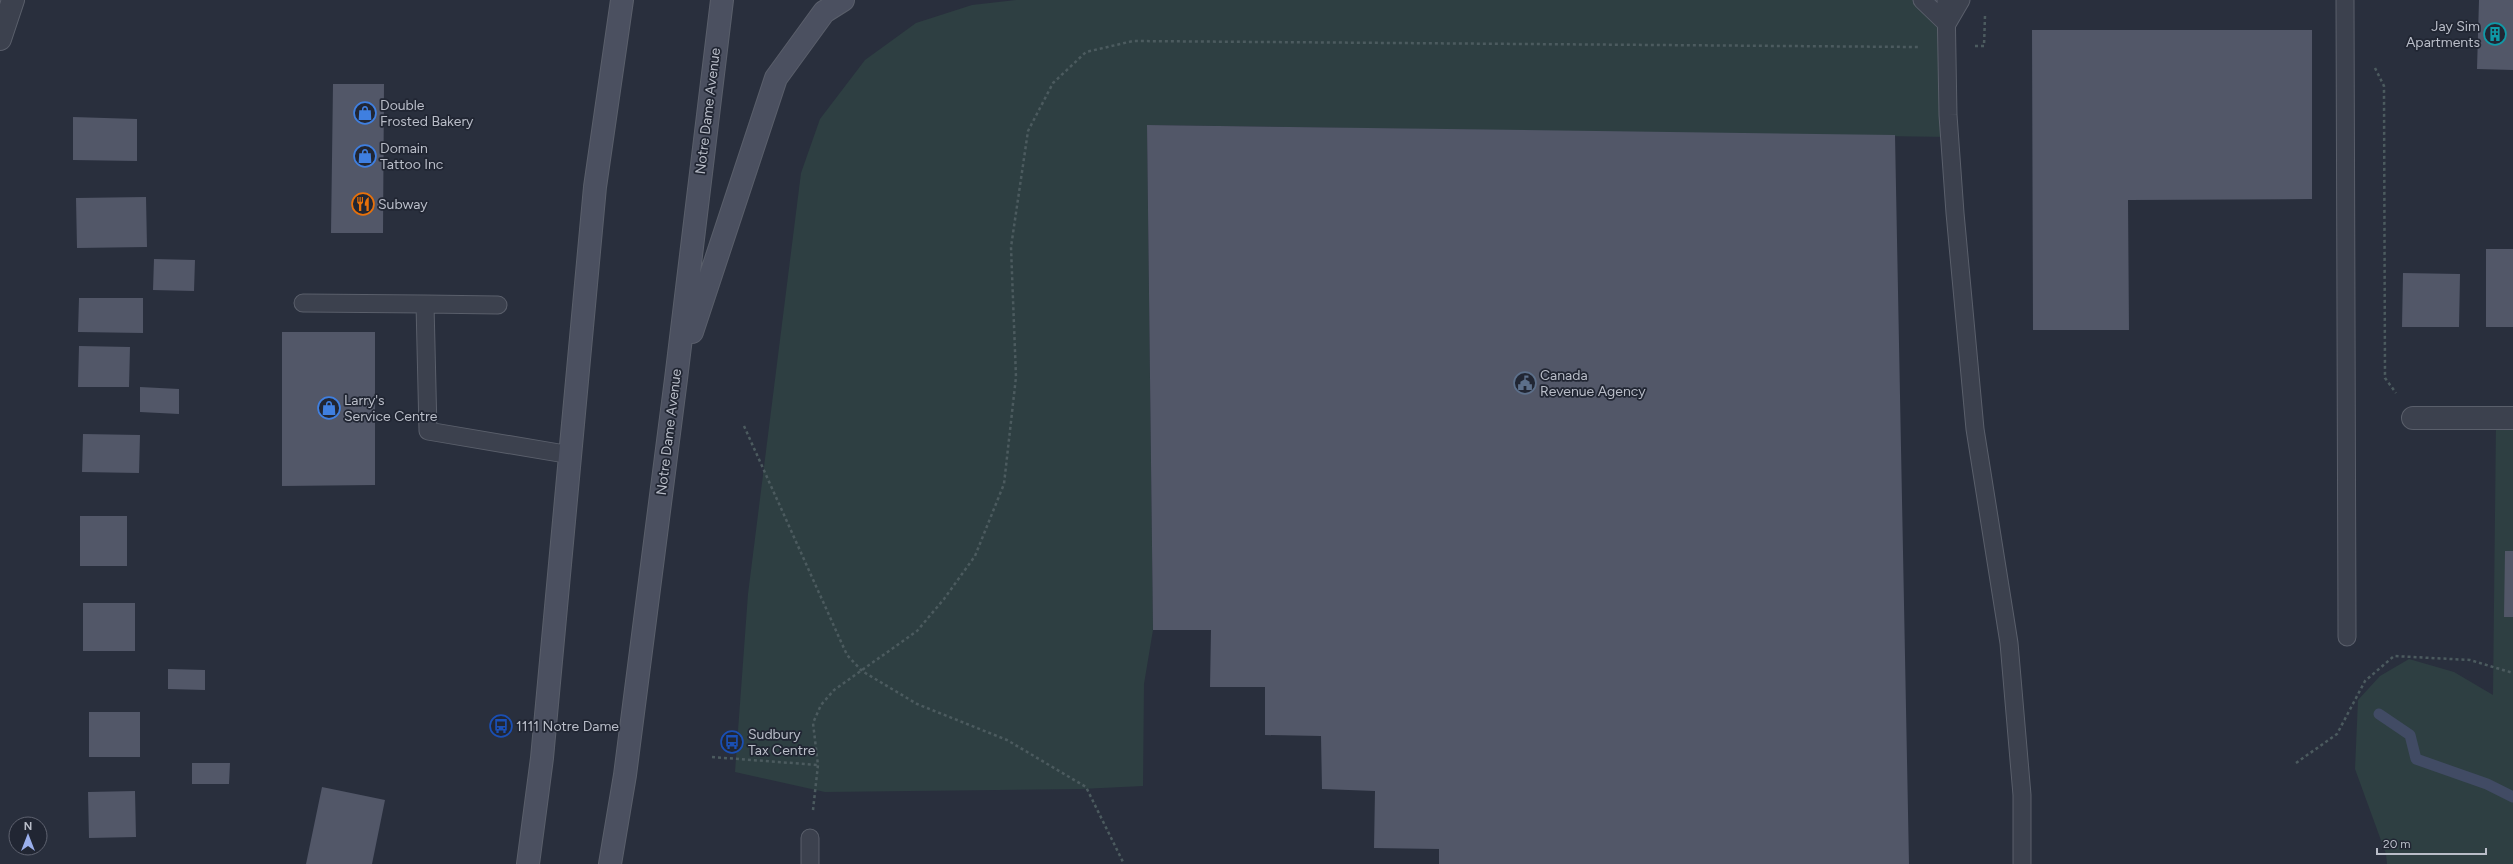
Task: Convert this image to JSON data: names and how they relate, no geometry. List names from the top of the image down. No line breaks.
{"streets":{"main road":["Notre Dame Avenue"]},"places":{"building":["Jay Sim Apartments"],"shop":["Double Frosted Bakery","Domain Tattoo Inc","Larry's Service Centre"],"restaurant":["Subway"],"public building":["Canada Revenue Agency"],"bus stop":["1111 Notre Dame","Sudbury Tax Centre"]},"scale_bar":"20 m","north":"top"}
